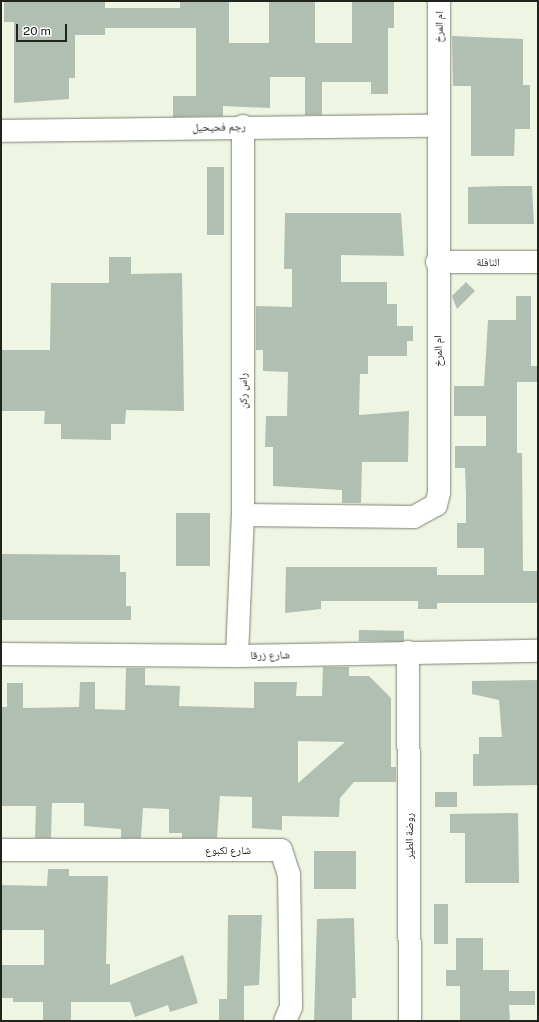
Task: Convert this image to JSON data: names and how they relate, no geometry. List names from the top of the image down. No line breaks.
{"streets":{"street":["ام المرخ","رجم فحيحيل","النافلة","راس ركن","شارع زرقا","روضة الطير","شارع لكبوع"]},"crossings":[["ام المرخ","رجم فحيحيل"],["ام المرخ","النافلة"],["ام المرخ","راس ركن"],["رجم فحيحيل","راس ركن"],["راس ركن","شارع زرقا"],["شارع زرقا","روضة الطير"]],"scale_bar":"20 m"}
